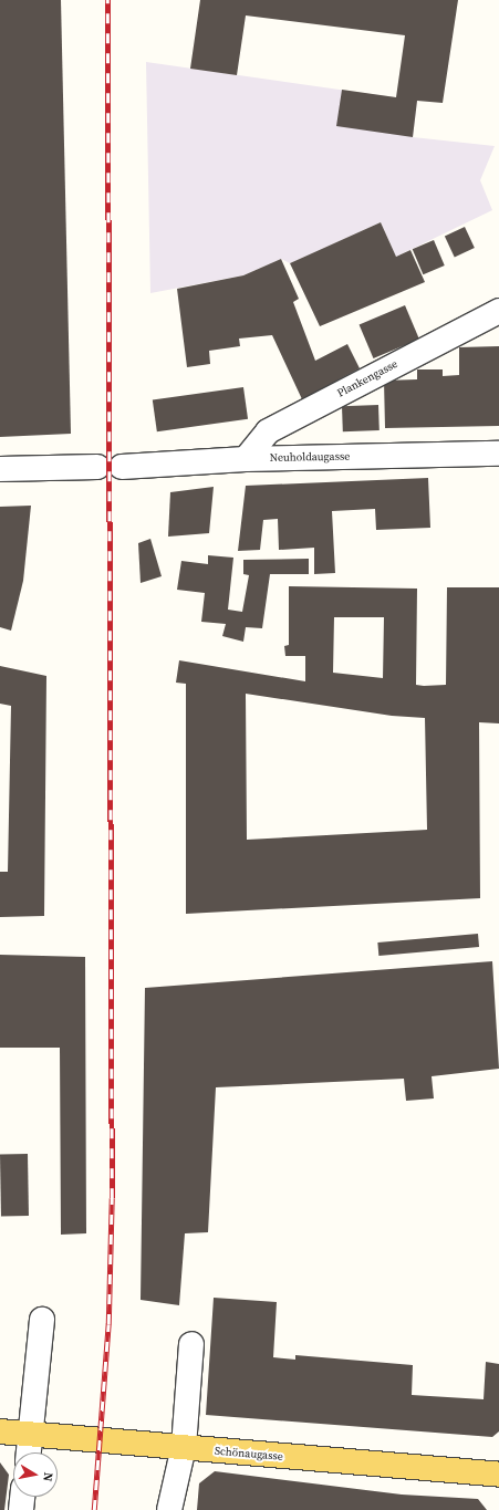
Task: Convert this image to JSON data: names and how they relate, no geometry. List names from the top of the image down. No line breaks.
{"streets":{"main road":["Schönaugasse"],"street":["Plankengasse","Neuholdaugasse"]},"crossings":[["Plankengasse","Neuholdaugasse"]],"north":"right"}
